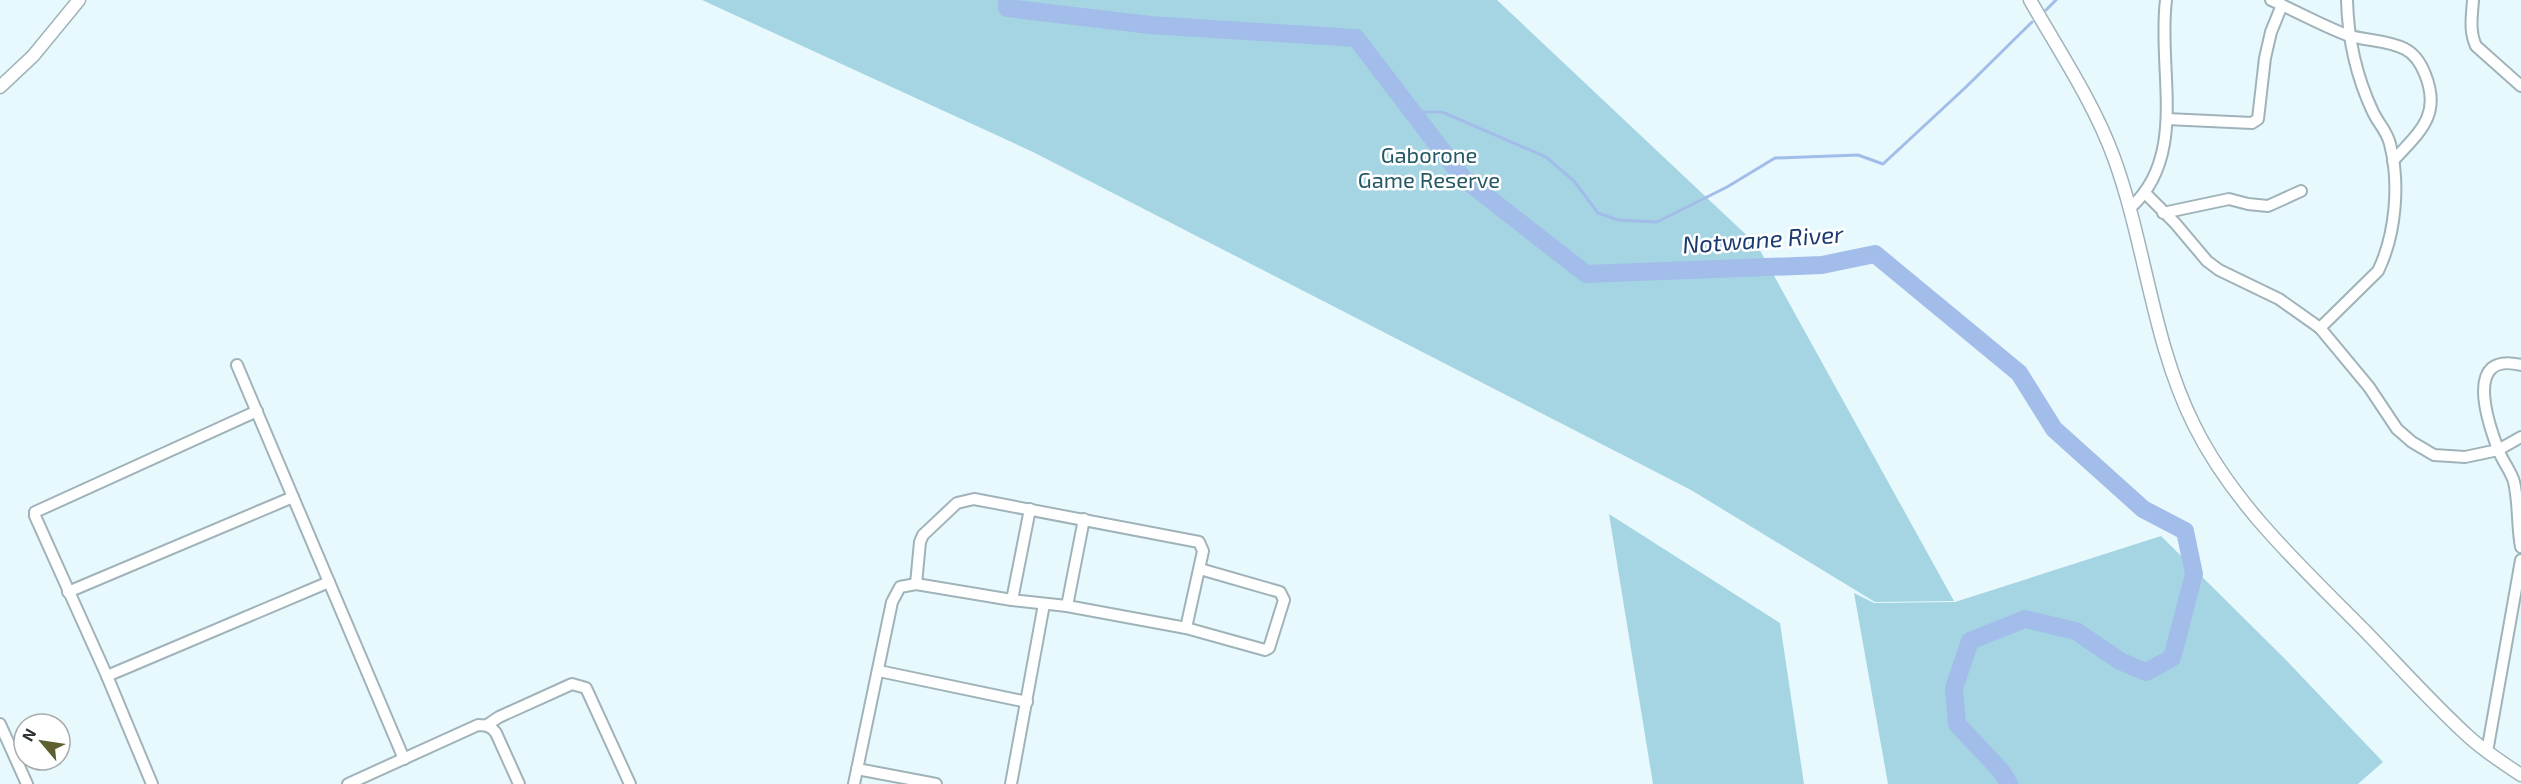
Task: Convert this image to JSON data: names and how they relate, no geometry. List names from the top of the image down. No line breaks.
{"water":["Notwane River"],"parks":["Gaborone Game Reserve"],"north":"top left"}
